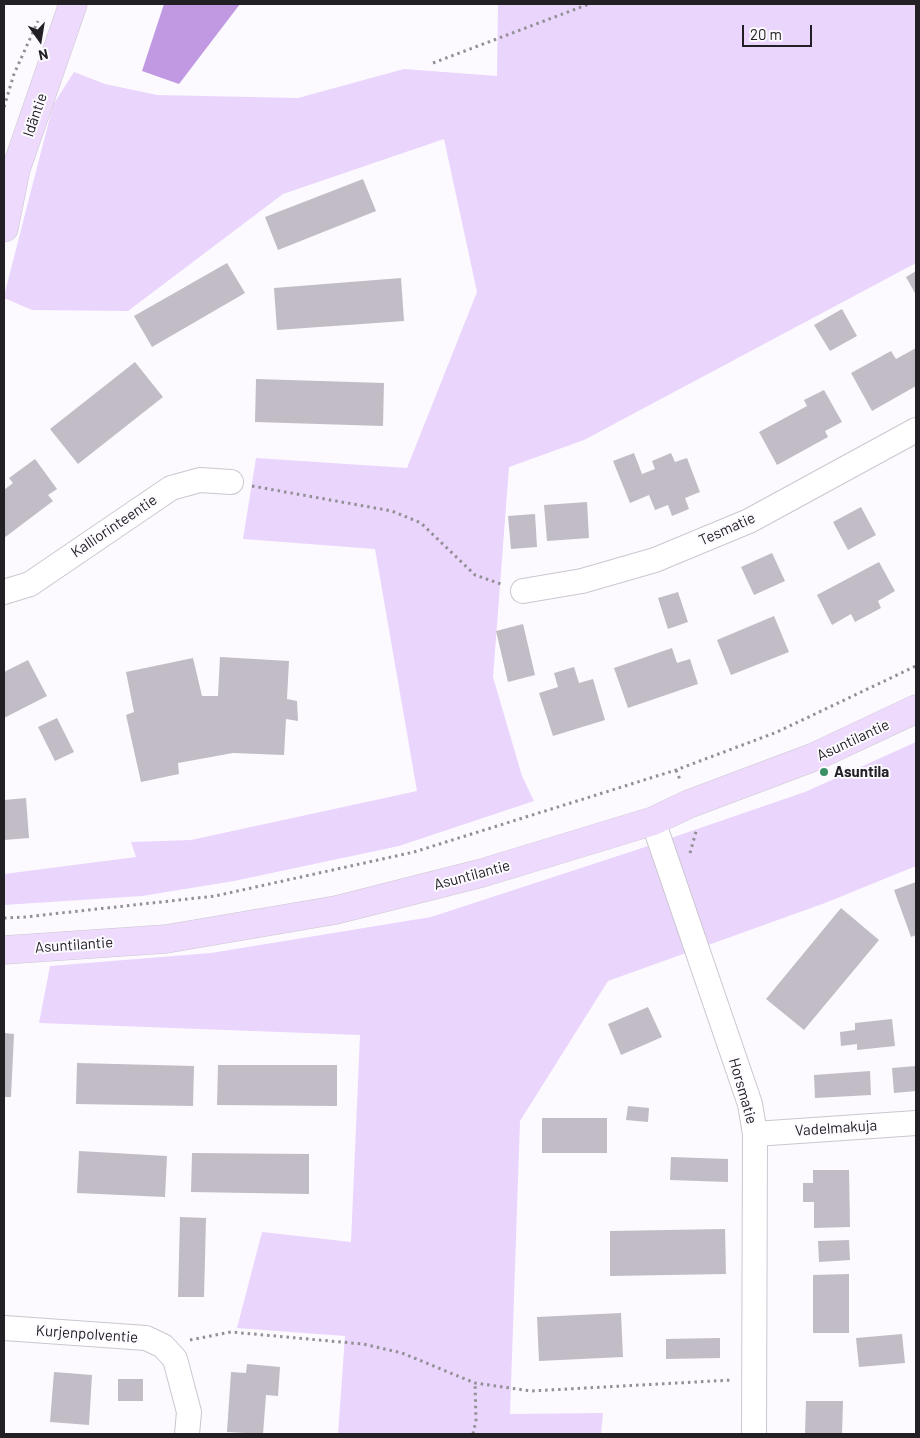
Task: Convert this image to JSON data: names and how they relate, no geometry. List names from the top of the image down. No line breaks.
{"streets":{"street":["Idäntie","Kalliorinteentie","Tesmatie","Asuntilantie","Horsmatie","Vadelmakuja","Kurjenpolventie"]},"crossings":[["Asuntilantie","Horsmatie"],["Horsmatie","Vadelmakuja"]],"places":["Asuntila"],"scale_bar":"20 m","north":"bottom"}
